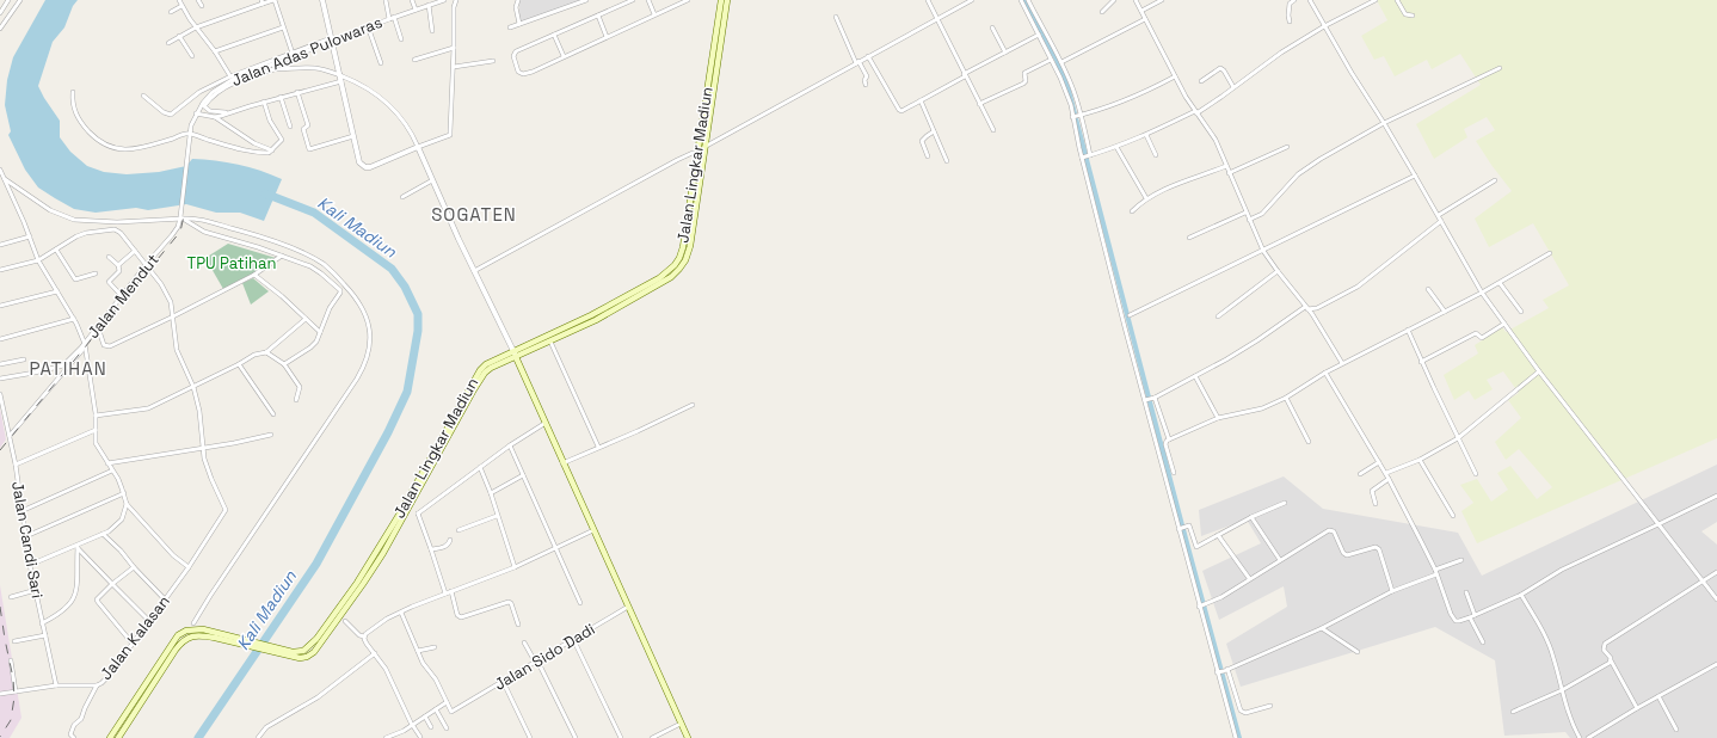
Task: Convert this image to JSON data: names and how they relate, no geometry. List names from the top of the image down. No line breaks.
{"streets":{"main road":["Jalan Lingkar Madiun"],"street":["Jalan Adas Pulowaras","Jalan Mendut","Jalan Candi Sari","Jalan Kalasan","Jalan Sido Dadi"]},"crossings":[["Jalan Adas Pulowaras","Jalan Mendut"],["Jalan Mendut","Jalan Candi Sari"],["Jalan Candi Sari","Jalan Kalasan"]],"districts":["SOGATEN","PATIHAN"],"water":["Kali Madiun"],"parks":["TPU Patihan"]}
